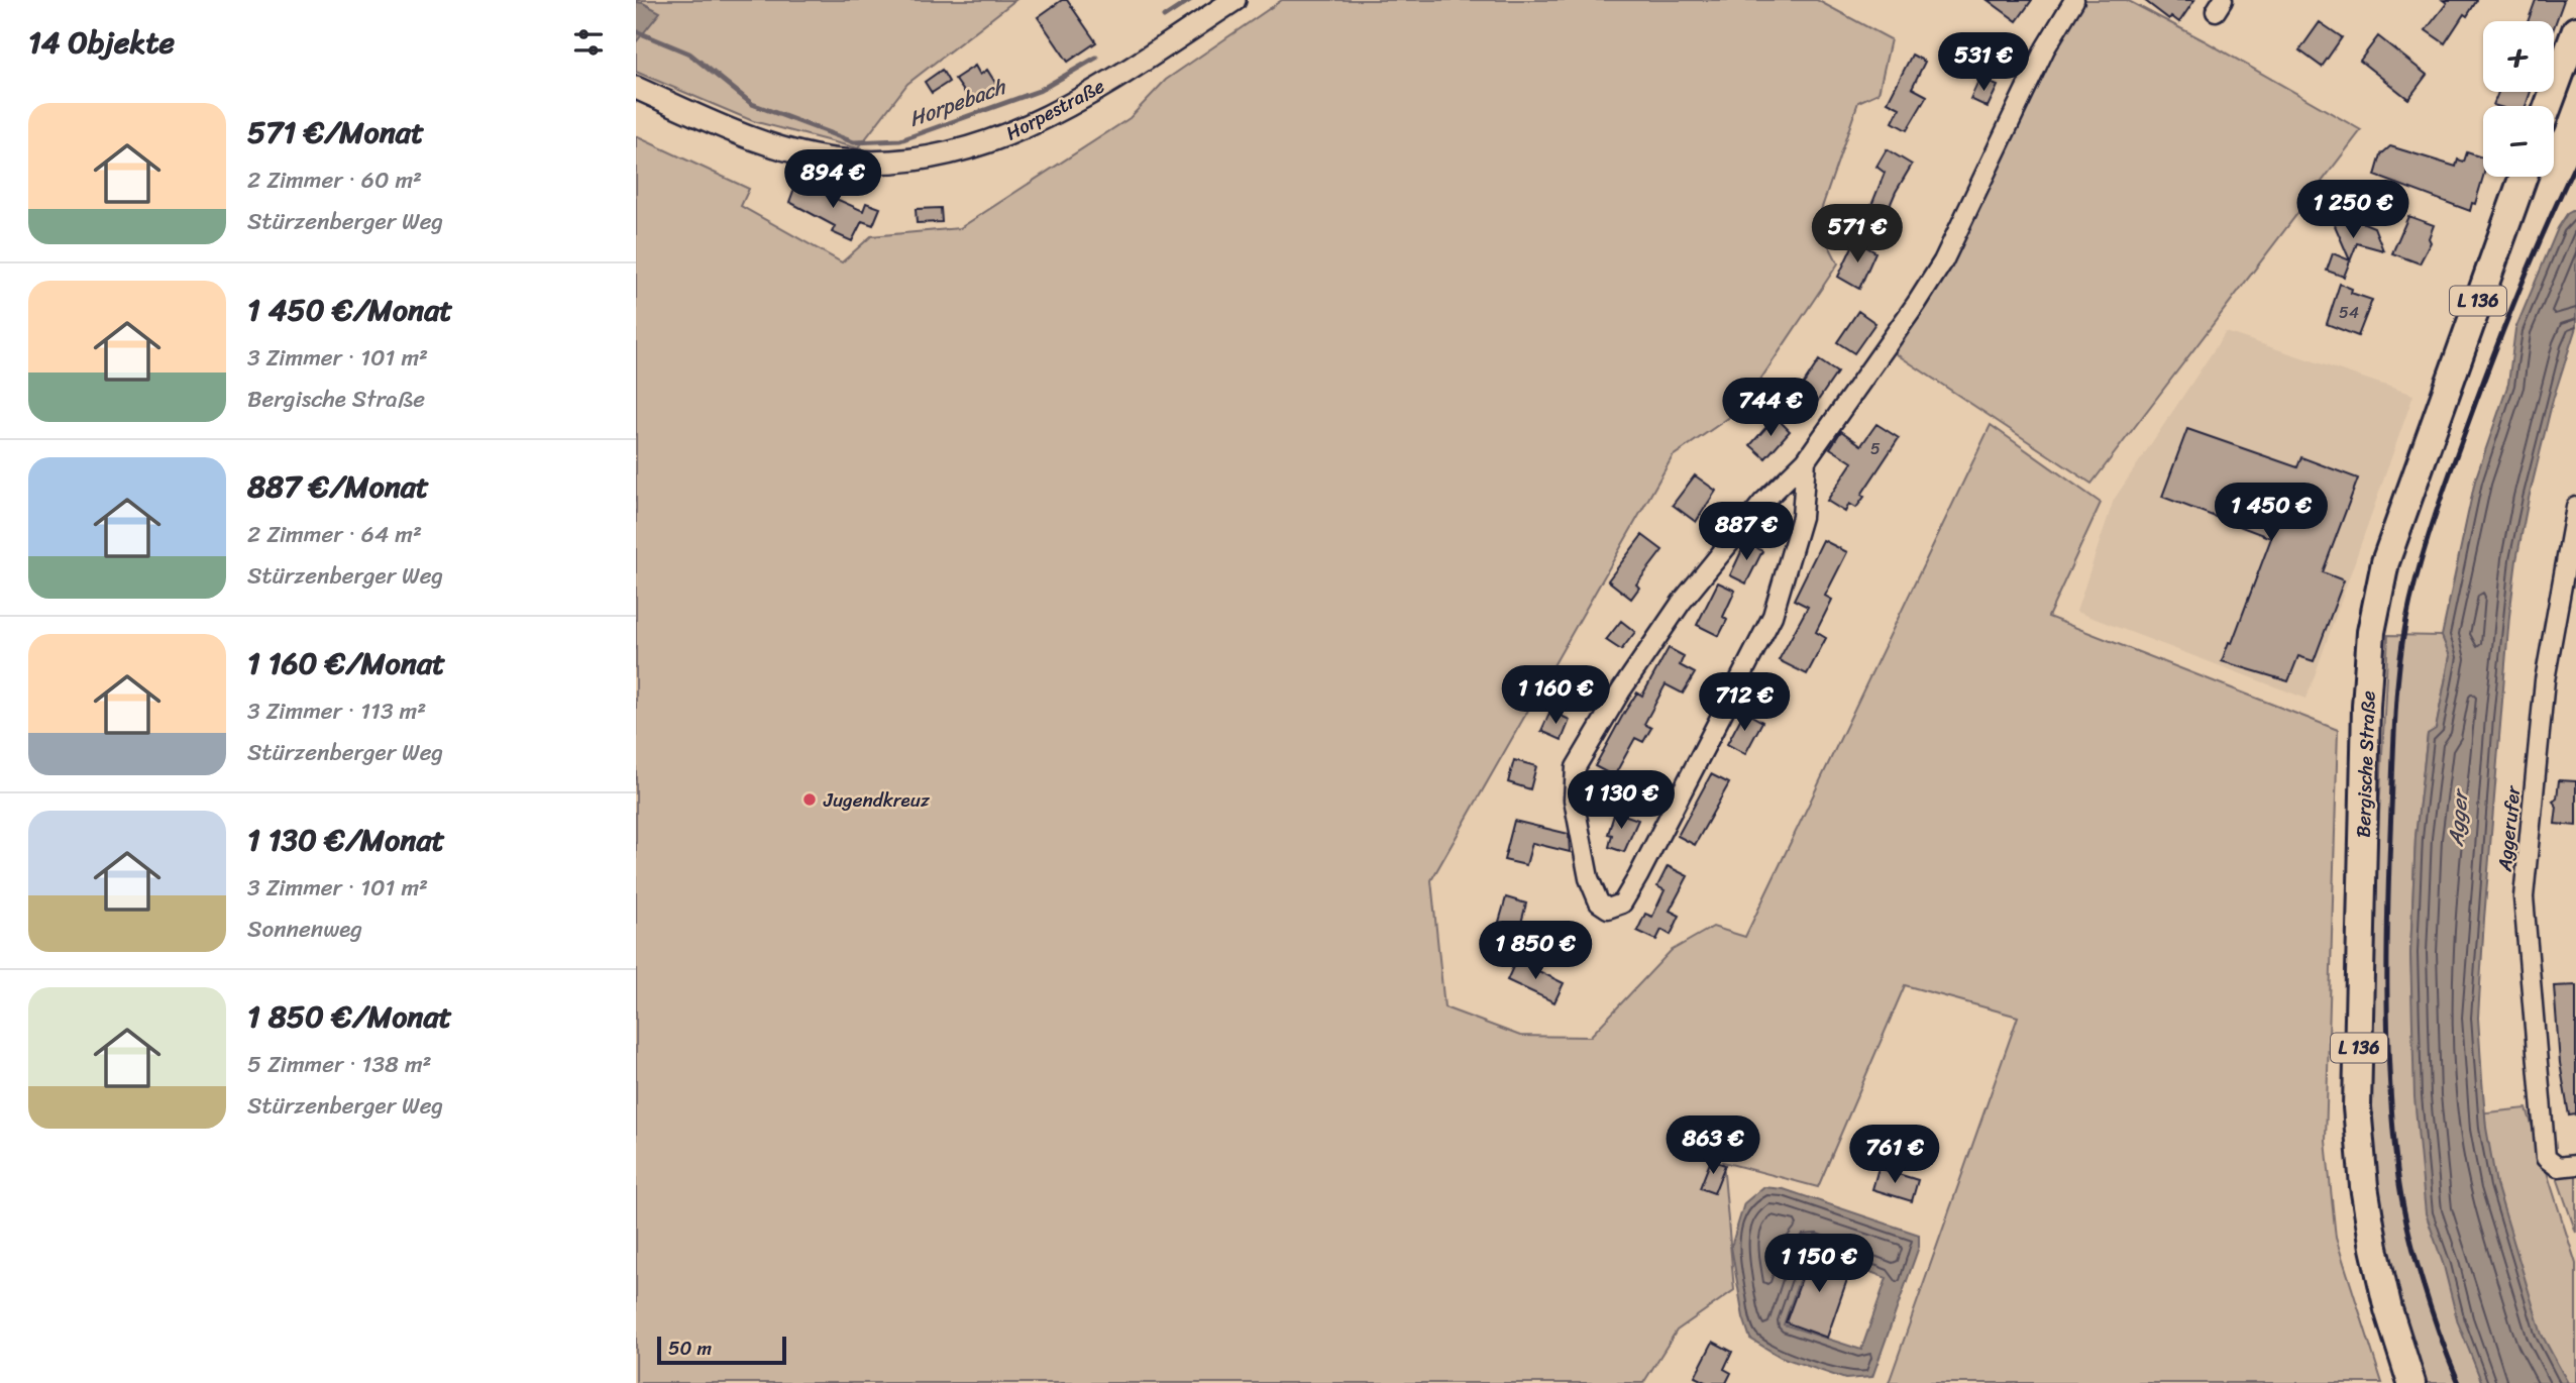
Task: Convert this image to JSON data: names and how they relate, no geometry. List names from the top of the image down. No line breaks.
{"streets":{"main road":["L 136","Bergische Straße"],"street":["Horpestraße","Aggerufer"]},"water":["Horpebach","Agger"],"places":["Jugendkreuz"],"house_numbers":["54","5"],"scale_bar":"50 m","page":{"heading":"14 Objekte","map_buttons":["+","−"],"price":["531 €","894 €","1 250 €","571 €","744 €","1 450 €","887 €","1 160 €","712 €","1 130 €","1 850 €","863 €","761 €","1 150 €"],"list":[{"name":"571 €/Monat","note":"2 Zimmer · 60 m² · Stürzenberger Weg"},{"name":"1 450 €/Monat","note":"3 Zimmer · 101 m² · Bergische Straße"},{"name":"887 €/Monat","note":"2 Zimmer · 64 m² · Stürzenberger Weg"},{"name":"1 160 €/Monat","note":"3 Zimmer · 113 m² · Stürzenberger Weg"},{"name":"1 130 €/Monat","note":"3 Zimmer · 101 m² · Sonnenweg"},{"name":"1 850 €/Monat","note":"5 Zimmer · 138 m² · Stürzenberger Weg"}],"scale":"50 m"}}
